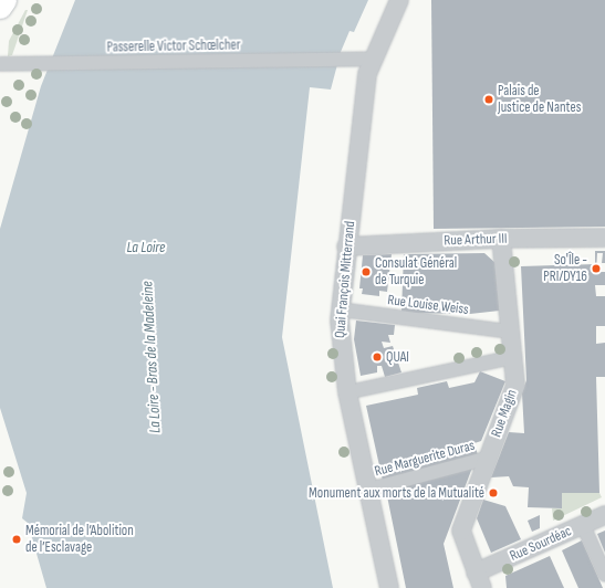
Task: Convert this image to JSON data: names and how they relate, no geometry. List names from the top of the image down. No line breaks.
{"streets":{"street":["Passerelle Victor Schœlcher","Rue Arthur III","Quai François Mitterrand","Rue Louise Weiss","Rue Magin","Rue Marguerite Duras","Rue Sourdéac"]},"crossings":[["Passerelle Victor Schœlcher","Quai François Mitterrand"],["Rue Arthur III","Quai François Mitterrand"],["Rue Arthur III","Rue Magin"],["Quai François Mitterrand","Rue Louise Weiss"],["Quai François Mitterrand","Rue Marguerite Duras"],["Rue Louise Weiss","Rue Magin"],["Rue Magin","Rue Marguerite Duras"],["Rue Magin","Rue Sourdéac"]],"water":["La Loire","La Loire - Bras de la Madeleine"],"places":["Palais de Justice de Nantes","So'Île - PRI/DY16","Consulat Général de Turquie","QUAI","Monument aux morts de la Mutualité","Mémorial de l’Abolition de l’Esclavage"]}
